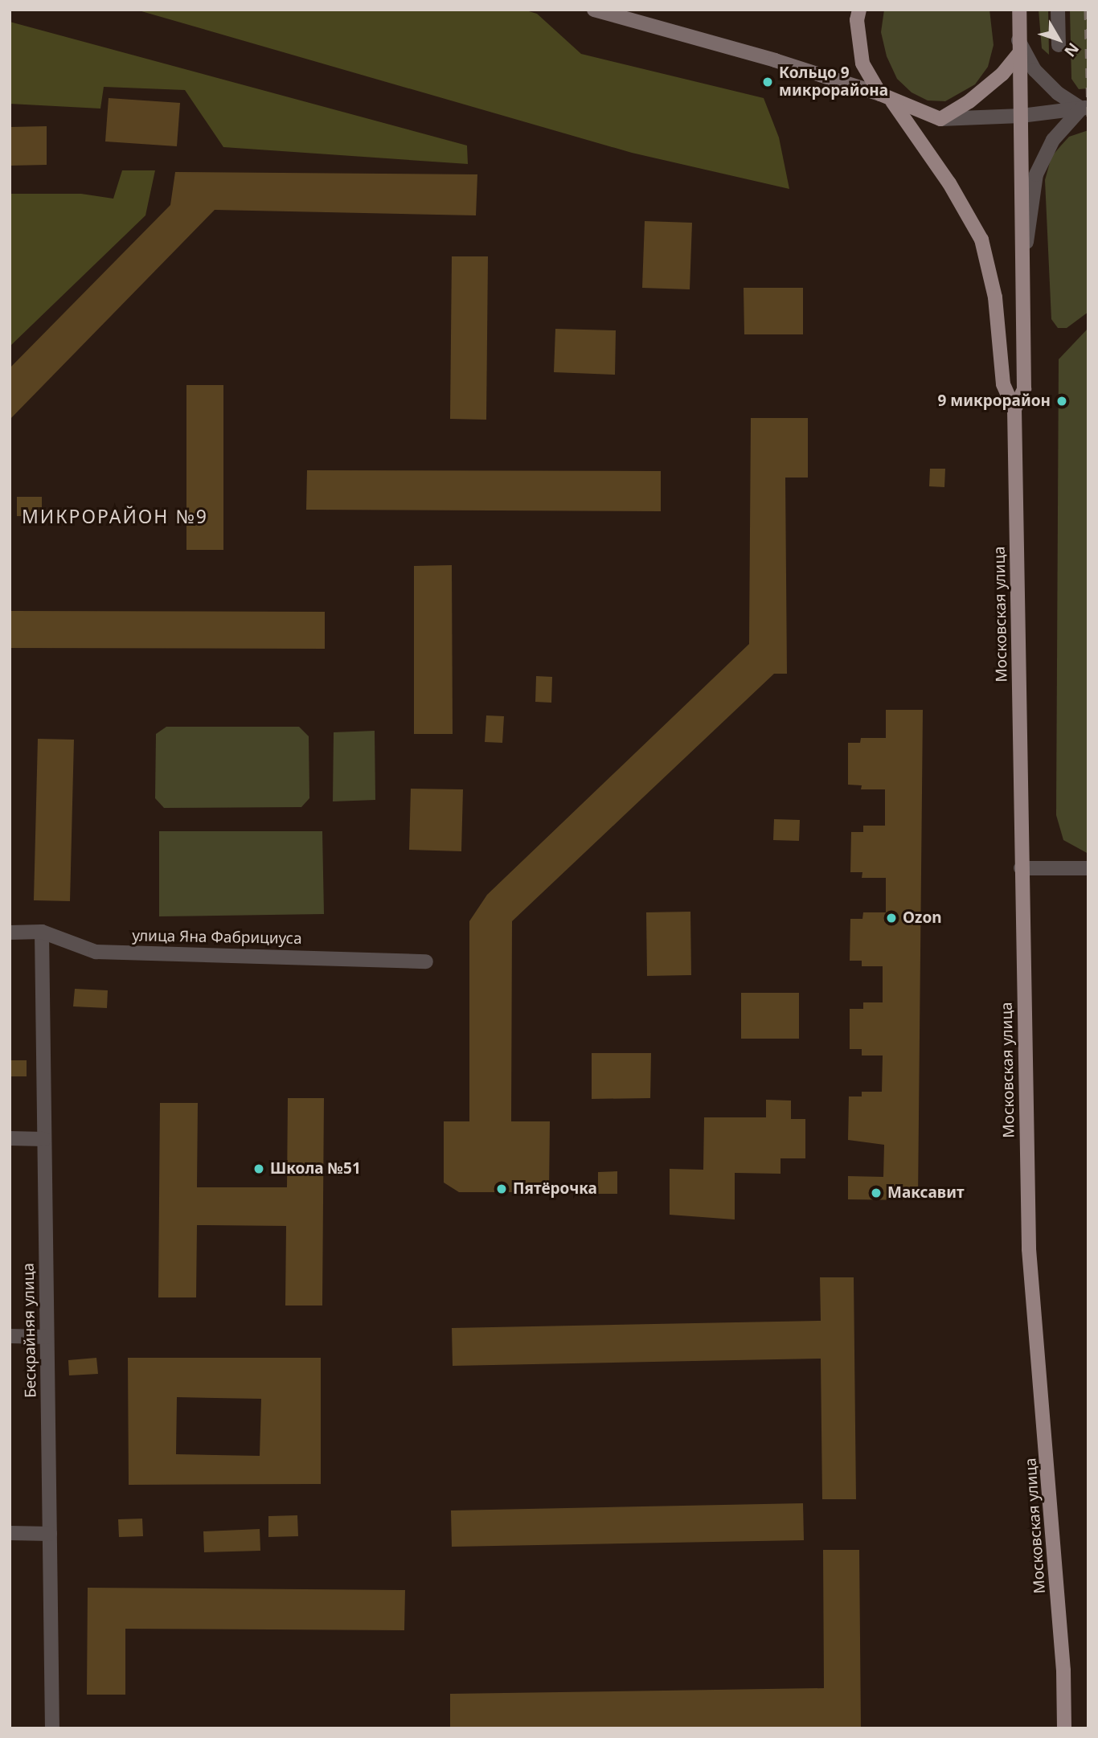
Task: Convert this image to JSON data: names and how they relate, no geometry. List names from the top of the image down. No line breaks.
{"streets":{"main road":["Московская улица"],"street":["улица Яна Фабрициуса","Бескрайняя улица"]},"crossings":[["улица Яна Фабрициуса","Бескрайняя улица"]],"districts":["МИКРОРАЙОН №9"],"places":["Кольцо 9 микрорайона","9 микрорайон","Ozon","Школа №51","Пятёрочка","Максавит"],"north":"bottom right"}
